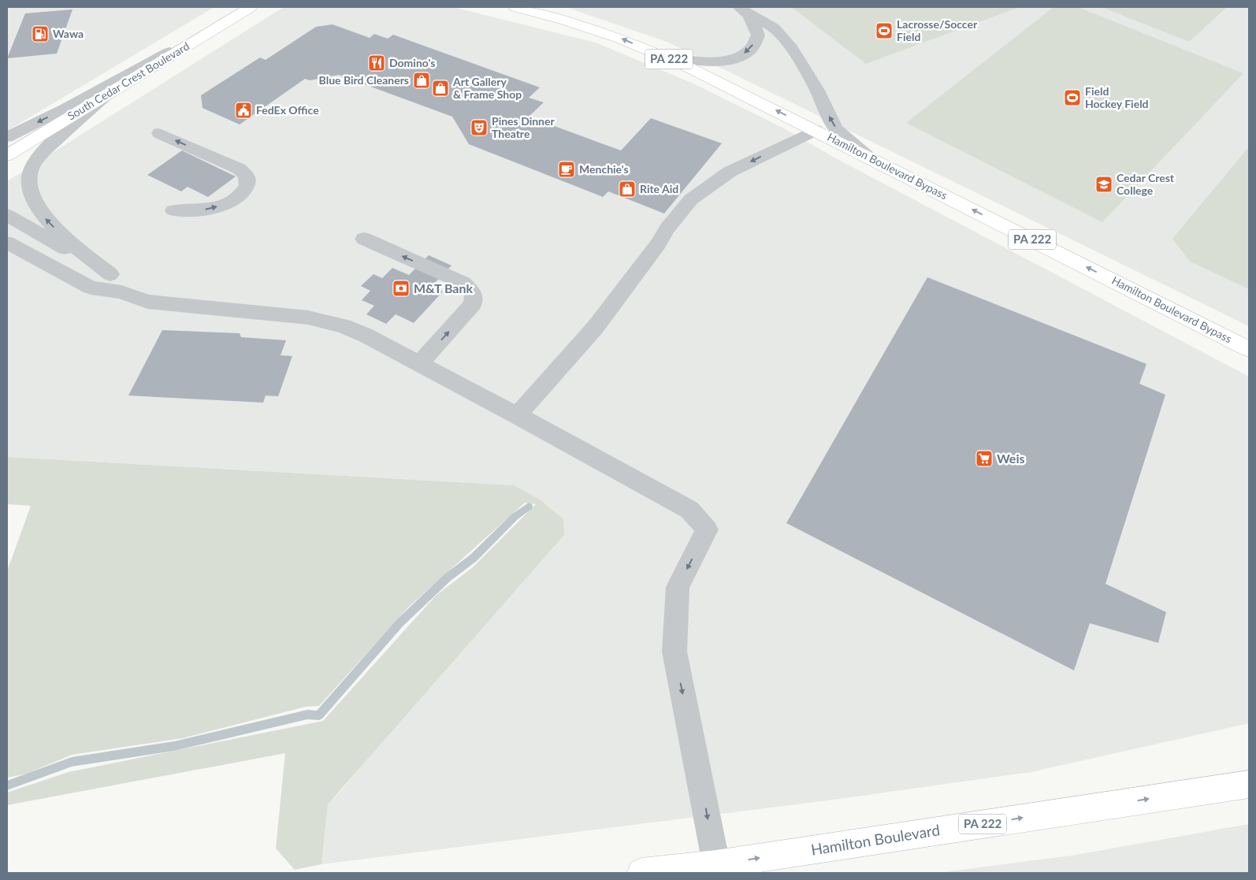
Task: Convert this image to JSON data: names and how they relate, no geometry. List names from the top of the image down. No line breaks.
{"streets":{"main road":["PA 222","South Cedar Crest Boulevard","Hamilton Boulevard Bypass","Hamilton Boulevard"]},"one_way":["Hamilton Boulevard Bypass","Hamilton Boulevard"],"places":{"sports":["Lacrosse/Soccer Field","Field Hockey Field"],"fuel station":["Wawa"],"restaurant":["Domino's"],"shop":["Blue Bird Cleaners","Art Gallery & Frame Shop","Rite Aid"],"public building":["FedEx Office"],"theatre":["Pines Dinner Theatre"],"cafe":["Menchie's"],"school or university":["Cedar Crest College"],"bank":["M&T Bank"],"supermarket":["Weis"]}}
